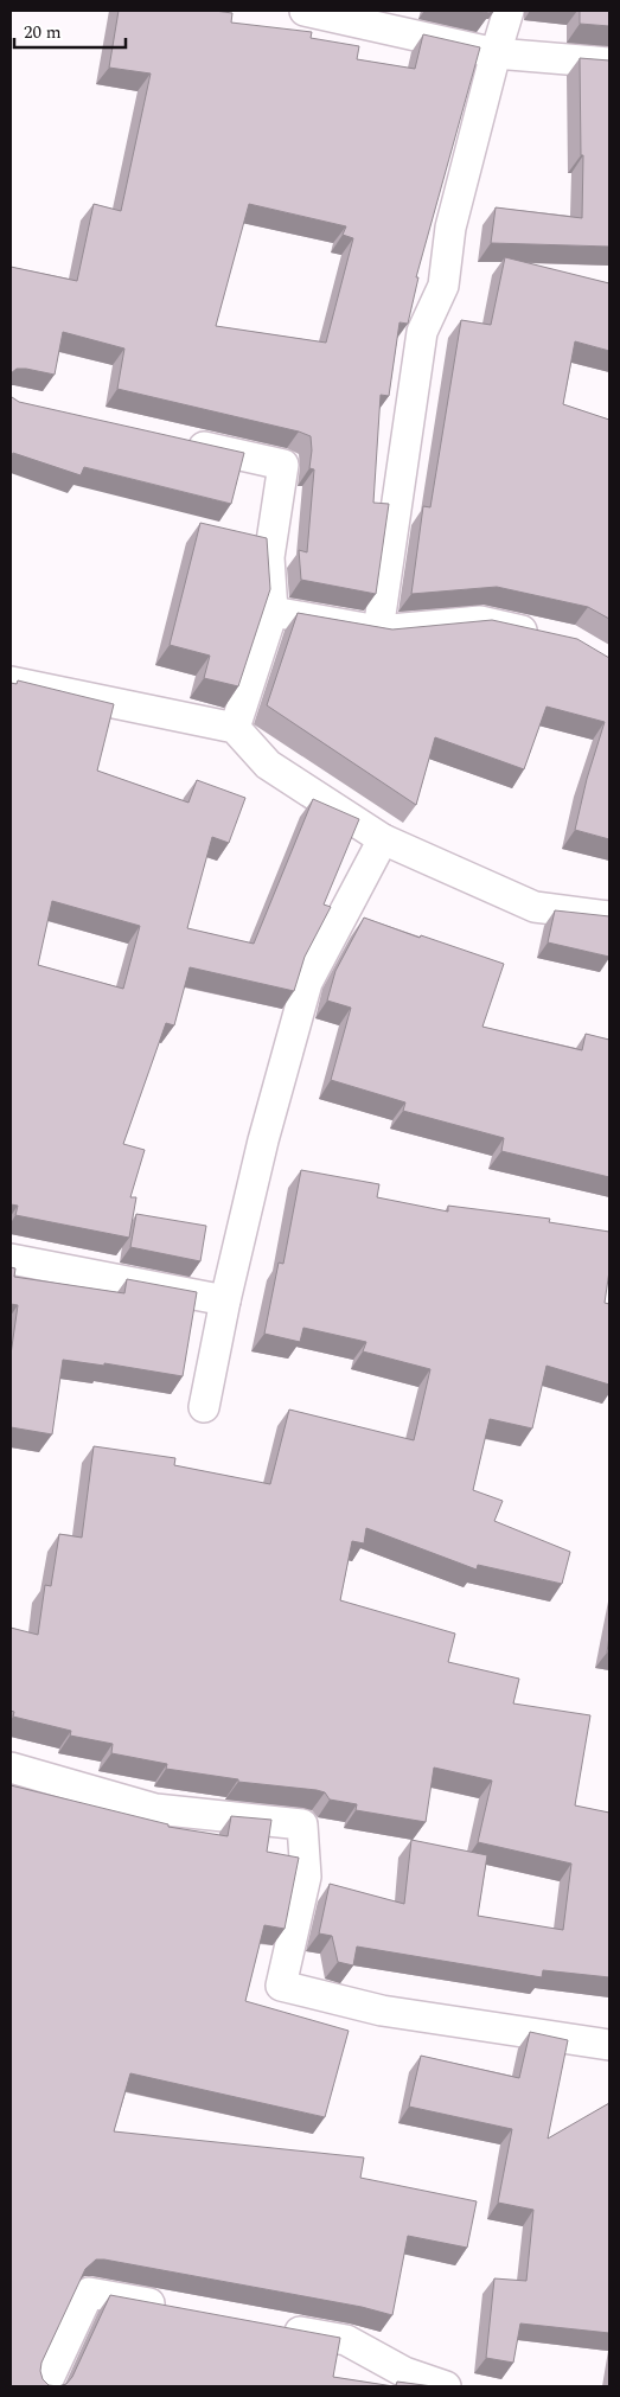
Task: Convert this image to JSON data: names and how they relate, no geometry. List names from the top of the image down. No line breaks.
{"scale_bar":"20 m"}
